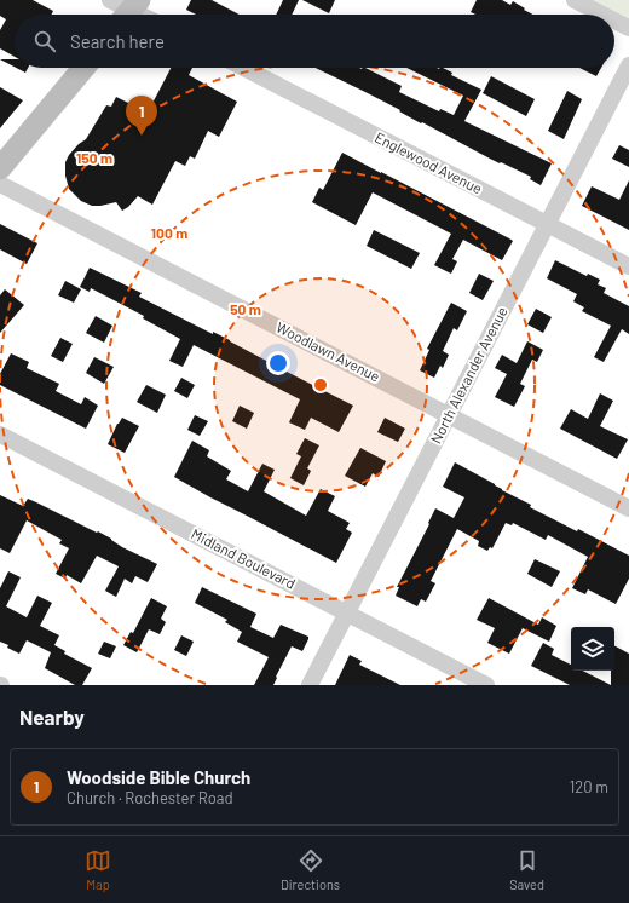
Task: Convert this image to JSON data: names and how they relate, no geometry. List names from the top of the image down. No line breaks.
{"streets":{"street":["Englewood Avenue","Woodlawn Avenue","North Alexander Avenue","Midland Boulevard"]},"crossings":[["Englewood Avenue","North Alexander Avenue"],["Woodlawn Avenue","North Alexander Avenue"],["North Alexander Avenue","Midland Boulevard"]],"page":{"search":"Search here","pins":"1","heading":"Nearby","list":[{"mark":"1","name":"Woodside Bible Church","note":"Church · Rochester Road","value":"120 m"}],"nav":["Map","Directions","Saved"]},"rings":["150 m","100 m","50 m"]}
